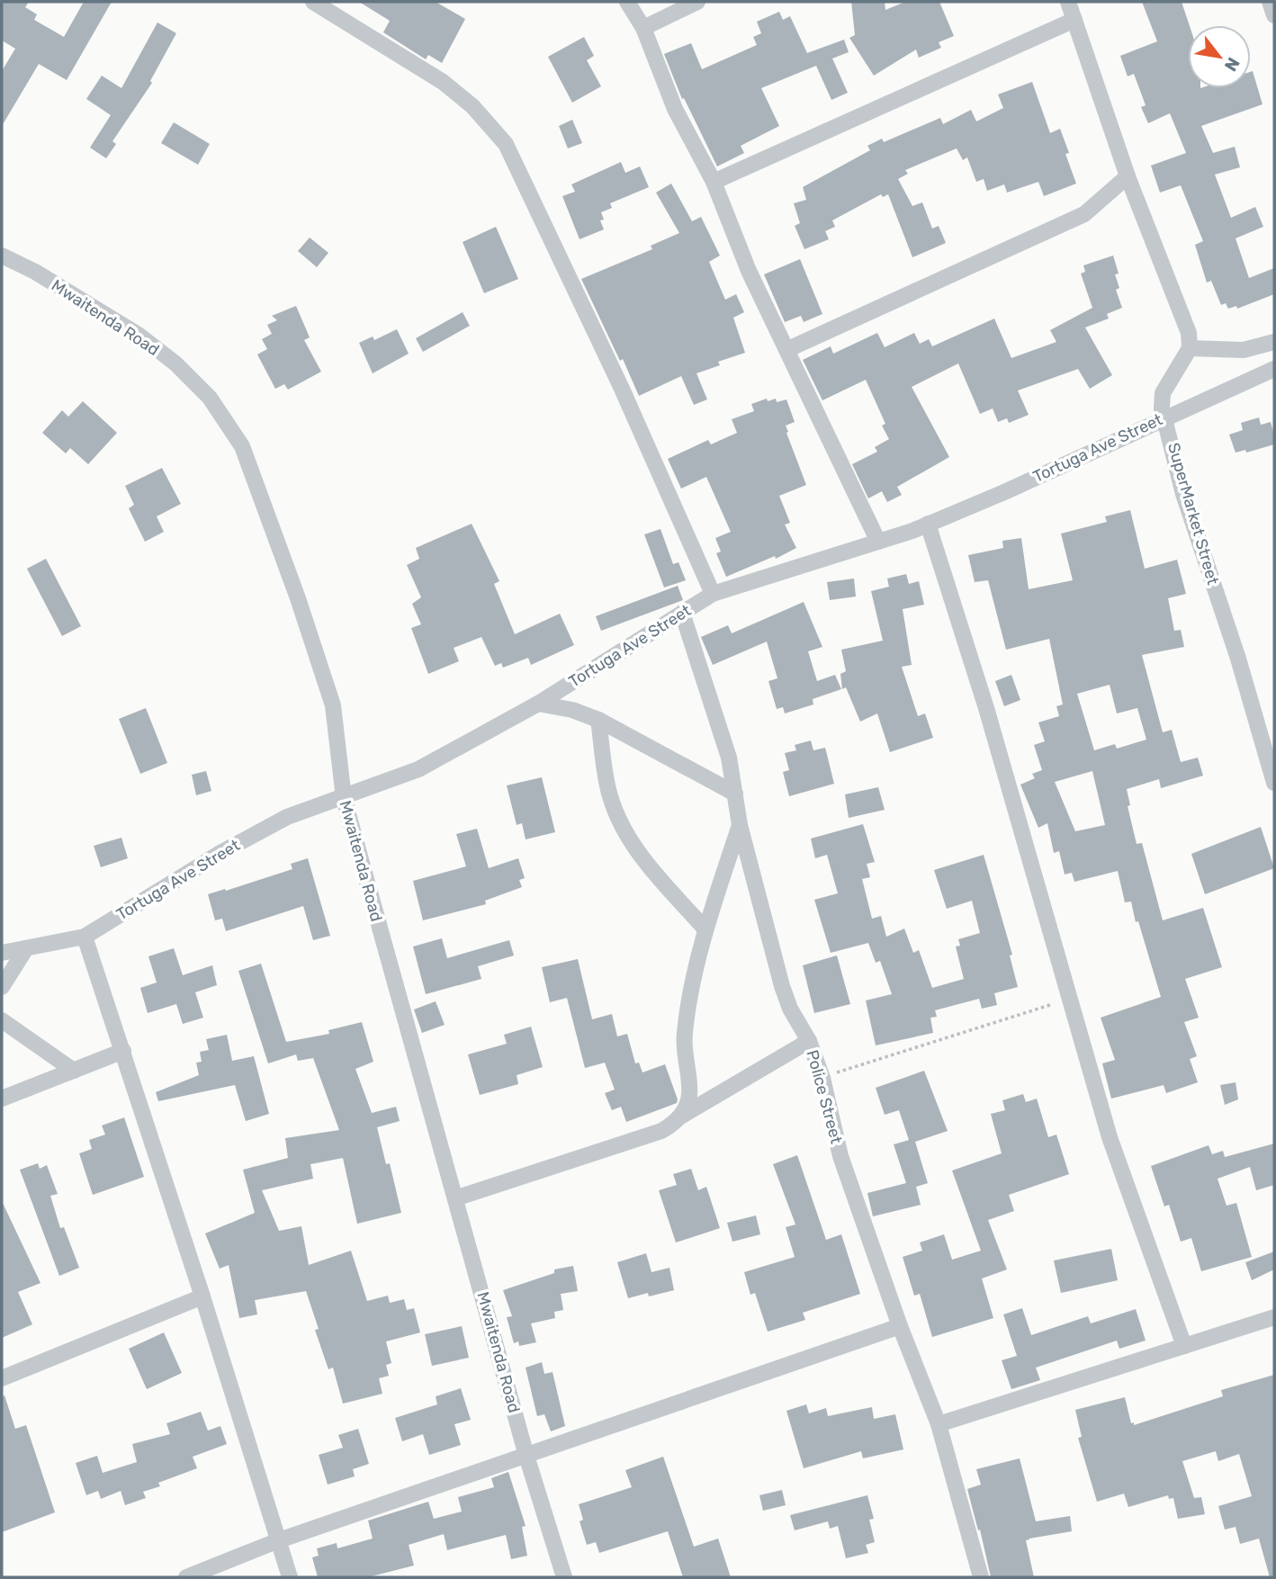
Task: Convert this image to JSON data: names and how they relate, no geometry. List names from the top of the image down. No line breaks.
{"streets":{"street":["Mwaitenda Road","Tortuga Ave Street","SuperMarket Street","Police Street"]},"crossings":[["Mwaitenda Road","Tortuga Ave Street"],["Tortuga Ave Street","SuperMarket Street"],["Tortuga Ave Street","Police Street"]],"north":"bottom right"}
